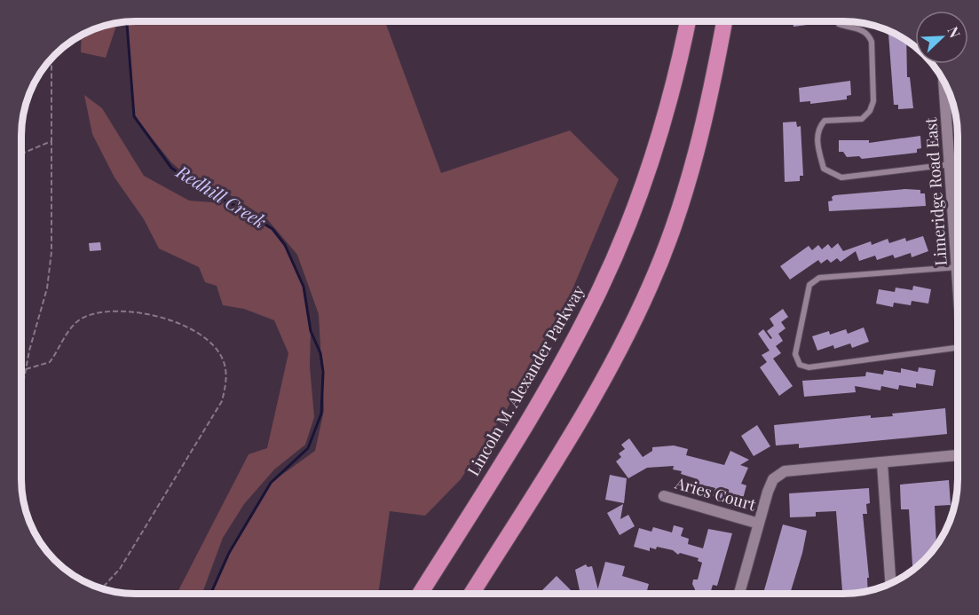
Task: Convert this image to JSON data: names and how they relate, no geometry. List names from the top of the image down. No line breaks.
{"streets":{"highway":["Lincoln M. Alexander Parkway"],"street":["Limeridge Road East","Aries Court"]},"water":["Redhill Creek"],"north":"top right"}
